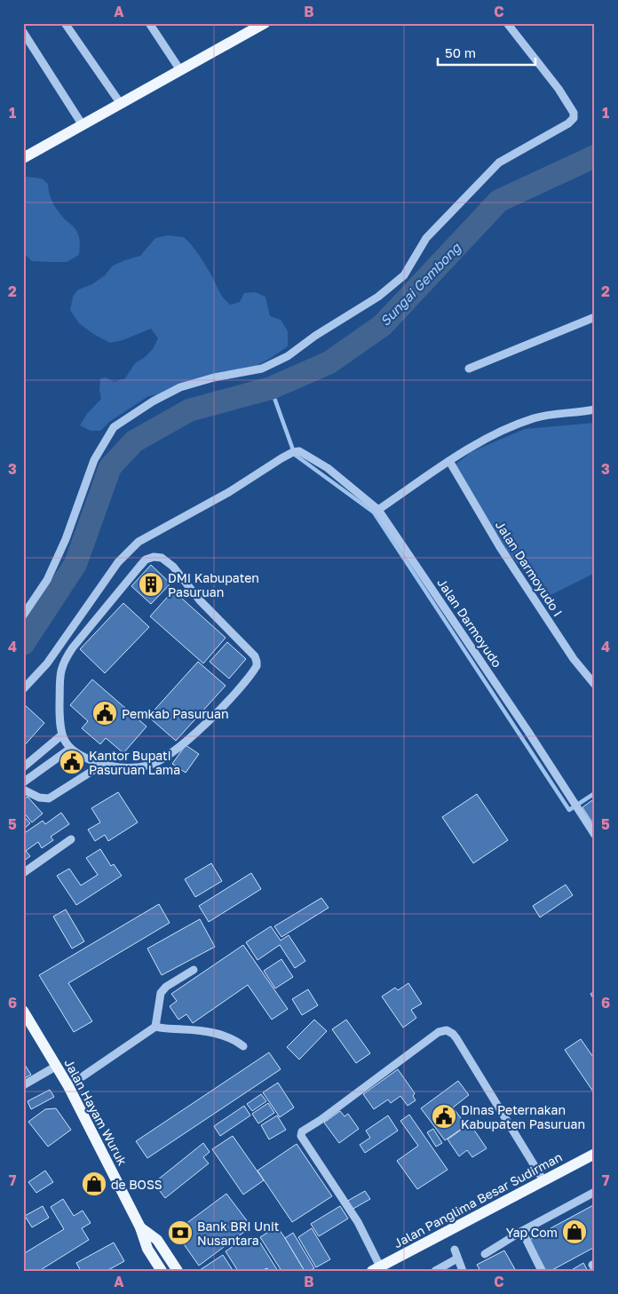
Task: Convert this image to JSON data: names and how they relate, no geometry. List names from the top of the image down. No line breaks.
{"streets":{"main road":["Jalan Hayam Wuruk","Jalan Panglima Besar Sudirman"],"street":["Jalan Darmoyudo I","Jalan Darmoyudo"]},"water":["Sungai Gembong"],"places":{"building":["DMI Kabupaten Pasuruan"],"public building":["Pemkab Pasuruan","Kantor Bupati Pasuruan Lama","Dinas Peternakan Kabupaten Pasuruan"],"shop":["de BOSS","Yap Com"],"bank":["Bank BRI Unit Nusantara"]},"scale_bar":"50 m","grid":{"columns":["A","B","C"],"rows":["1","2","3","4","5","6","7"]}}
